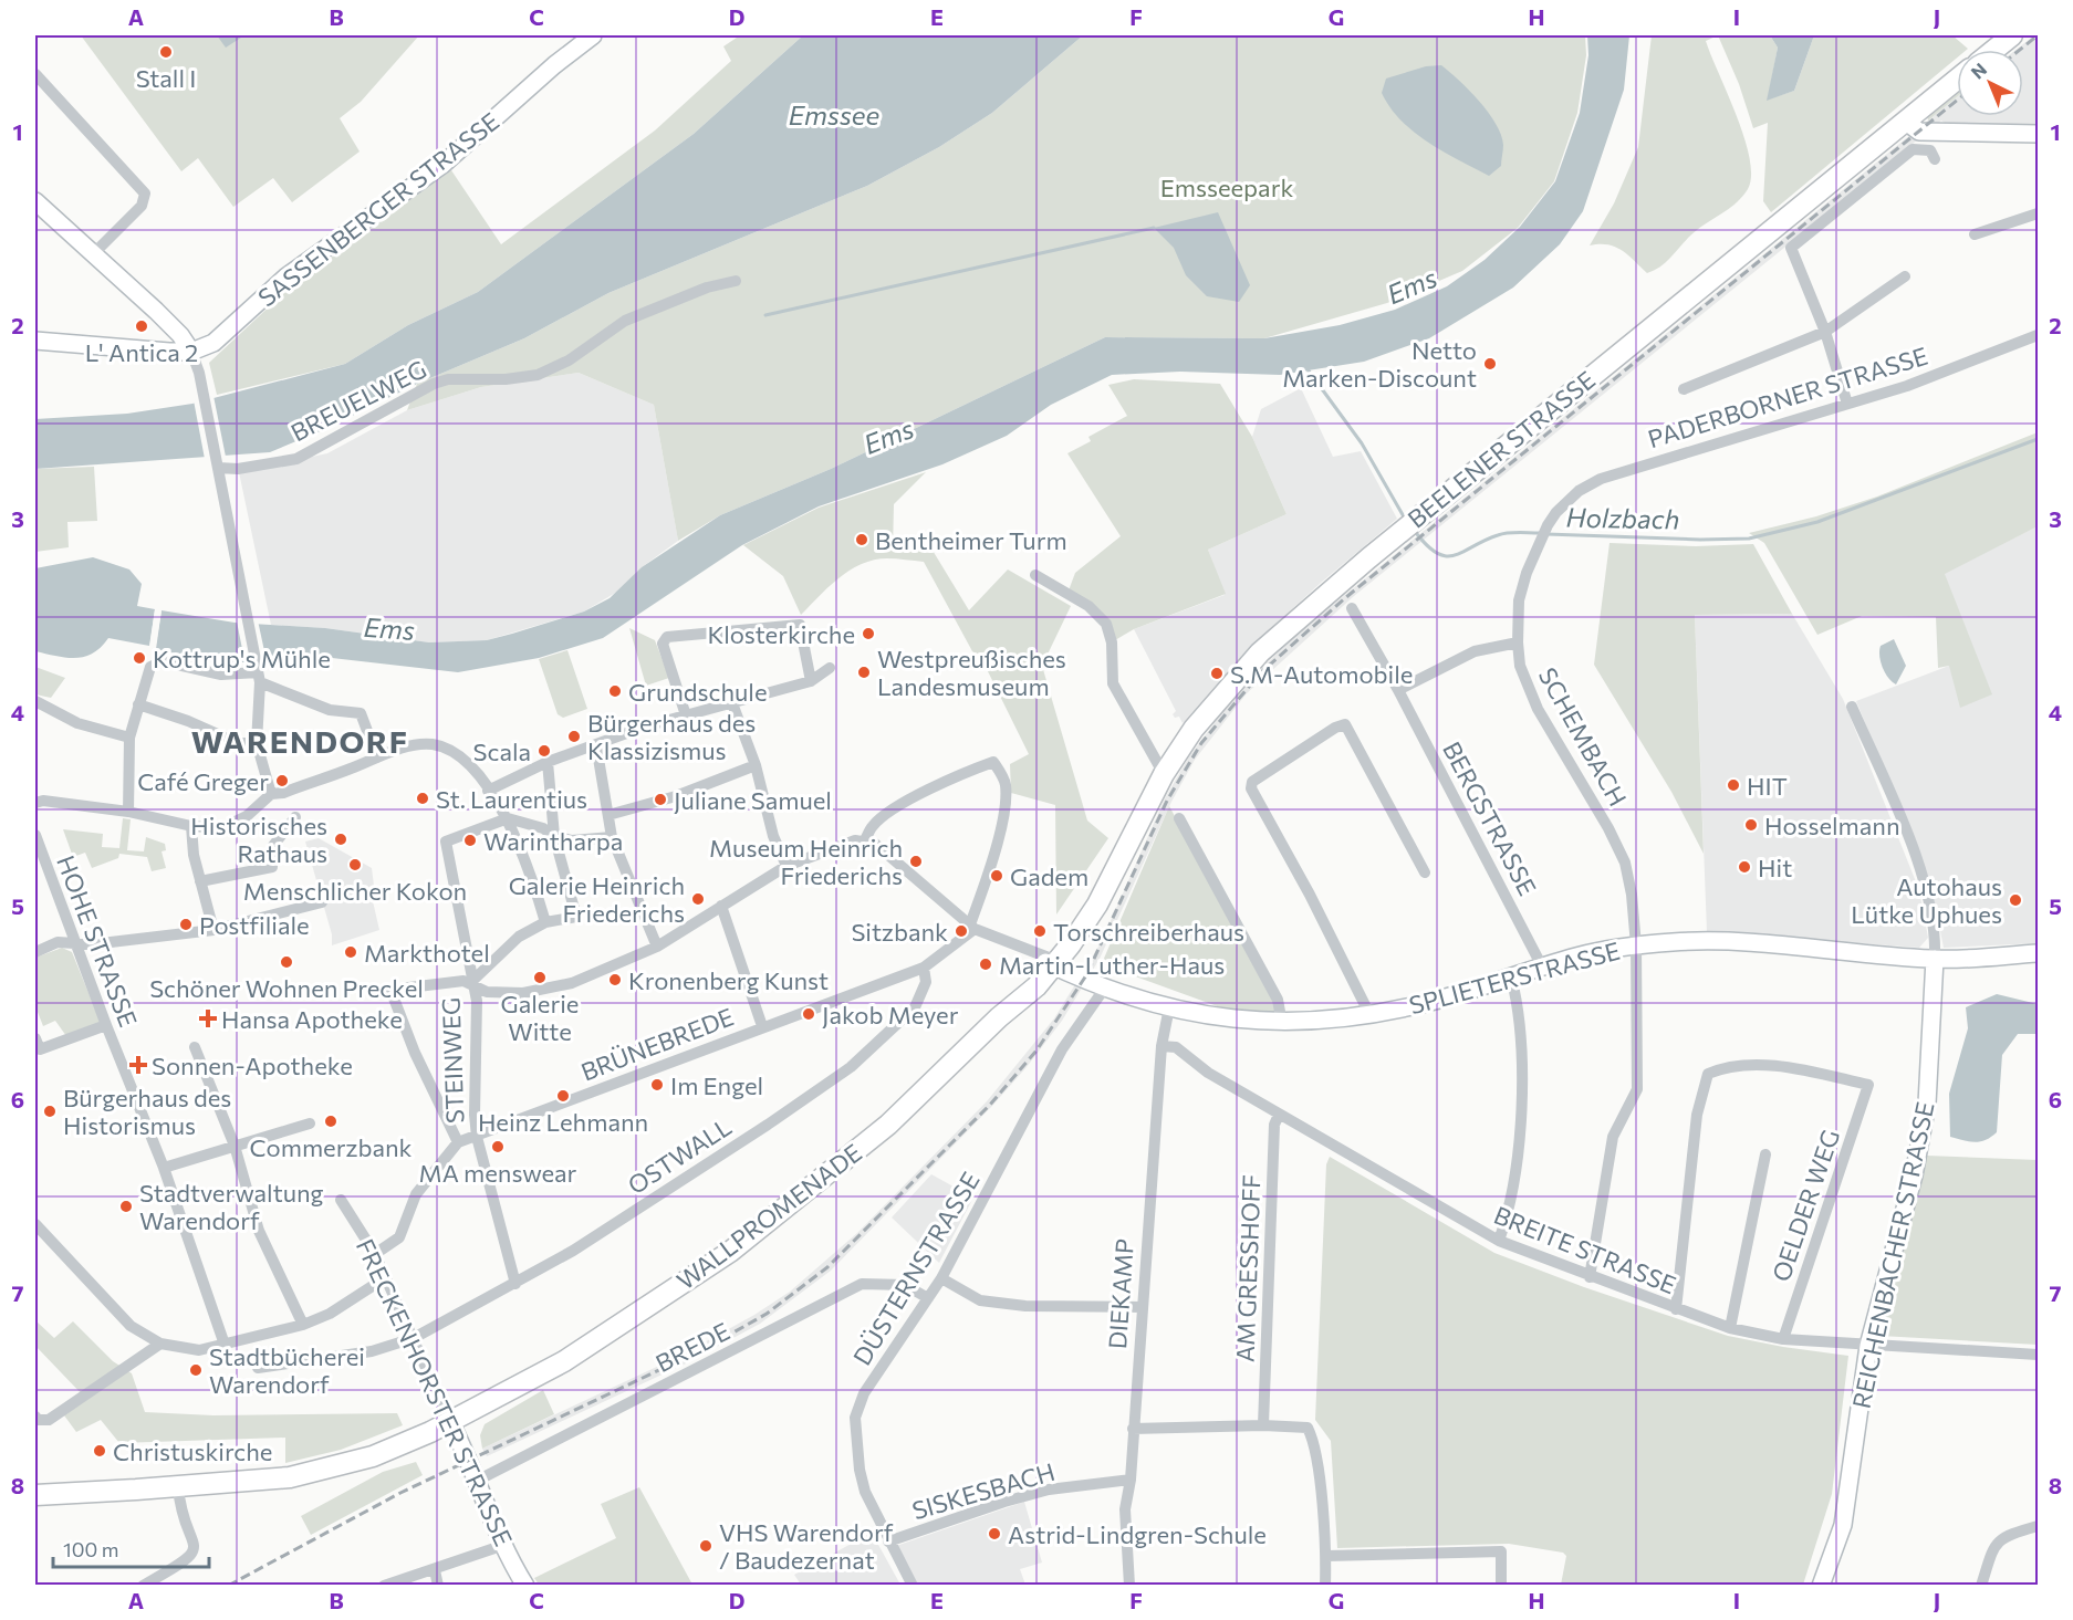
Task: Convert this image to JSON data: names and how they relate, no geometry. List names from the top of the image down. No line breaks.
{"streets":{"main road":["BEELENER STRASSE","WALLPROMENADE"],"street":["SASSENBERGER STRASSE","PADERBORNER STRASSE","BREUELWEG","SCHEMBACH","BERGSTRASSE","HOHE STRASSE","SPLIETERSTRASSE","BRÜNEBREDE","STEINWEG","OSTWALL","OELDER WEG","BREITE STRASSE","REICHENBACHER STRASSE","DÜSTERNSTRASSE","AM GRESSHOFF","DIEKAMP","BREDE","FRECKENHORSTER STRASSE","SISKESBACH"]},"crossings":[["PADERBORNER STRASSE","SCHEMBACH"],["BEELENER STRASSE","SPLIETERSTRASSE"],["BEELENER STRASSE","WALLPROMENADE"],["SCHEMBACH","SPLIETERSTRASSE"],["SCHEMBACH","BREITE STRASSE"],["BERGSTRASSE","SPLIETERSTRASSE"],["SPLIETERSTRASSE","WALLPROMENADE"],["SPLIETERSTRASSE","REICHENBACHER STRASSE"],["SPLIETERSTRASSE","DÜSTERNSTRASSE"],["SPLIETERSTRASSE","DIEKAMP"],["BRÜNEBREDE","STEINWEG"],["BRÜNEBREDE","OSTWALL"],["STEINWEG","OSTWALL"],["OSTWALL","FRECKENHORSTER STRASSE"],["OELDER WEG","BREITE STRASSE"],["WALLPROMENADE","FRECKENHORSTER STRASSE"],["BREITE STRASSE","REICHENBACHER STRASSE"],["BREITE STRASSE","AM GRESSHOFF"],["BREITE STRASSE","DIEKAMP"],["DÜSTERNSTRASSE","BREDE"],["DÜSTERNSTRASSE","SISKESBACH"],["DIEKAMP","SISKESBACH"],["BREDE","FRECKENHORSTER STRASSE"]],"districts":["WARENDORF"],"water":["Emssee","Ems","Holzbach"],"parks":["Emsseepark"],"places":{"other":["Stall I","L' Antica 2","Netto Marken-Discount","Bentheimer Turm","Klosterkirche","Kottrup's Mühle","Westpreußisches Landesmuseum","S.M-Automobile","Grundschule","Bürgerhaus des Klassizismus","Scala","Café Greger","HIT","St. Laurentius","Juliane Samuel","Hosselmann","Historisches Rathaus","Warintharpa","Museum Heinrich Friederichs","Menschlicher Kokon","Hit","Gadem","Galerie Heinrich Friederichs","Autohaus Lütke Uphues","Postfiliale","Sitzbank","Torschreiberhaus","Markthotel","Schöner Wohnen Preckel","Martin-Luther-Haus","Galerie Witte","Kronenberg Kunst","Jakob Meyer","Im Engel","Heinz Lehmann","Bürgerhaus des Historismus","Commerzbank","MA menswear","Stadtverwaltung Warendorf","Stadtbücherei Warendorf","Christuskirche","Astrid-Lindgren-Schule","VHS Warendorf / Baudezernat"],"health":["Hansa Apotheke","Sonnen-Apotheke"]},"scale_bar":"100 m","north":"top left","grid":{"columns":["A","B","C","D","E","F","G","H","I","J"],"rows":["1","2","3","4","5","6","7","8"]}}
